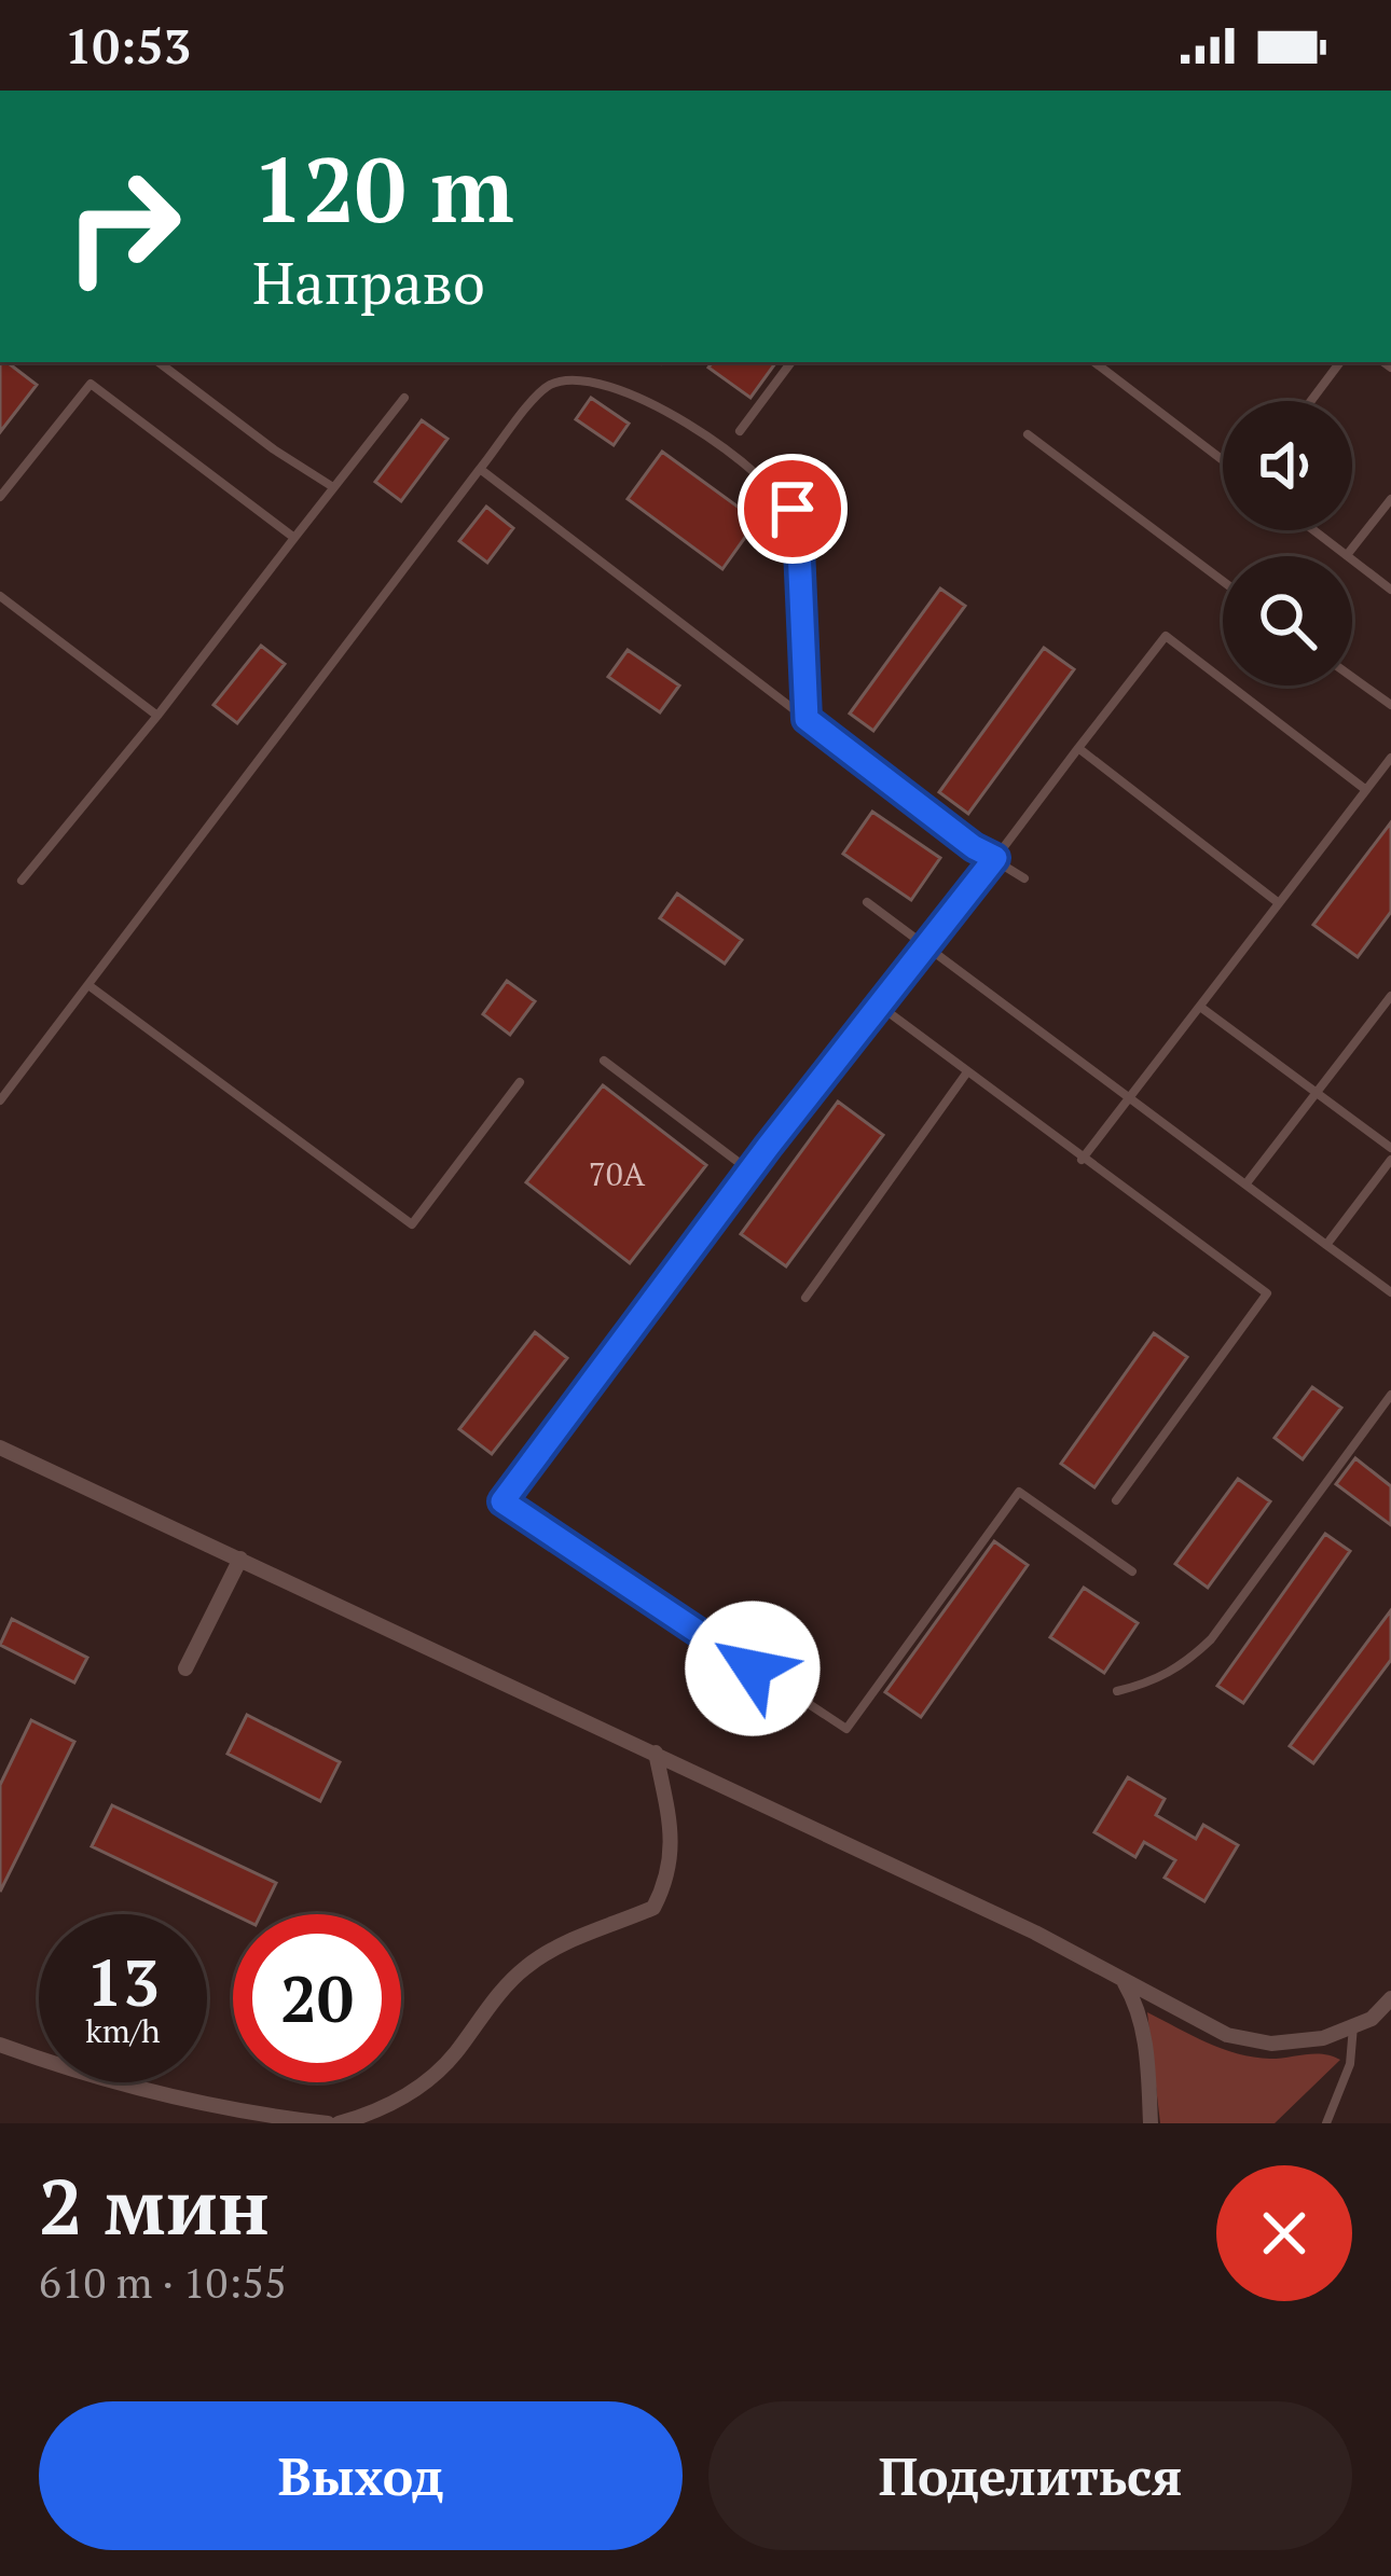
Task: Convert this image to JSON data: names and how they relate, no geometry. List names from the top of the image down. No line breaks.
{"house_numbers":["70А"],"page":{"status":"10:53","turn":["120 m","Направо"],"speed":"13 km/h","limit":"20","heading":["2 мин","610 m · 10:55"],"buttons":["Выход","Поделиться"]}}
